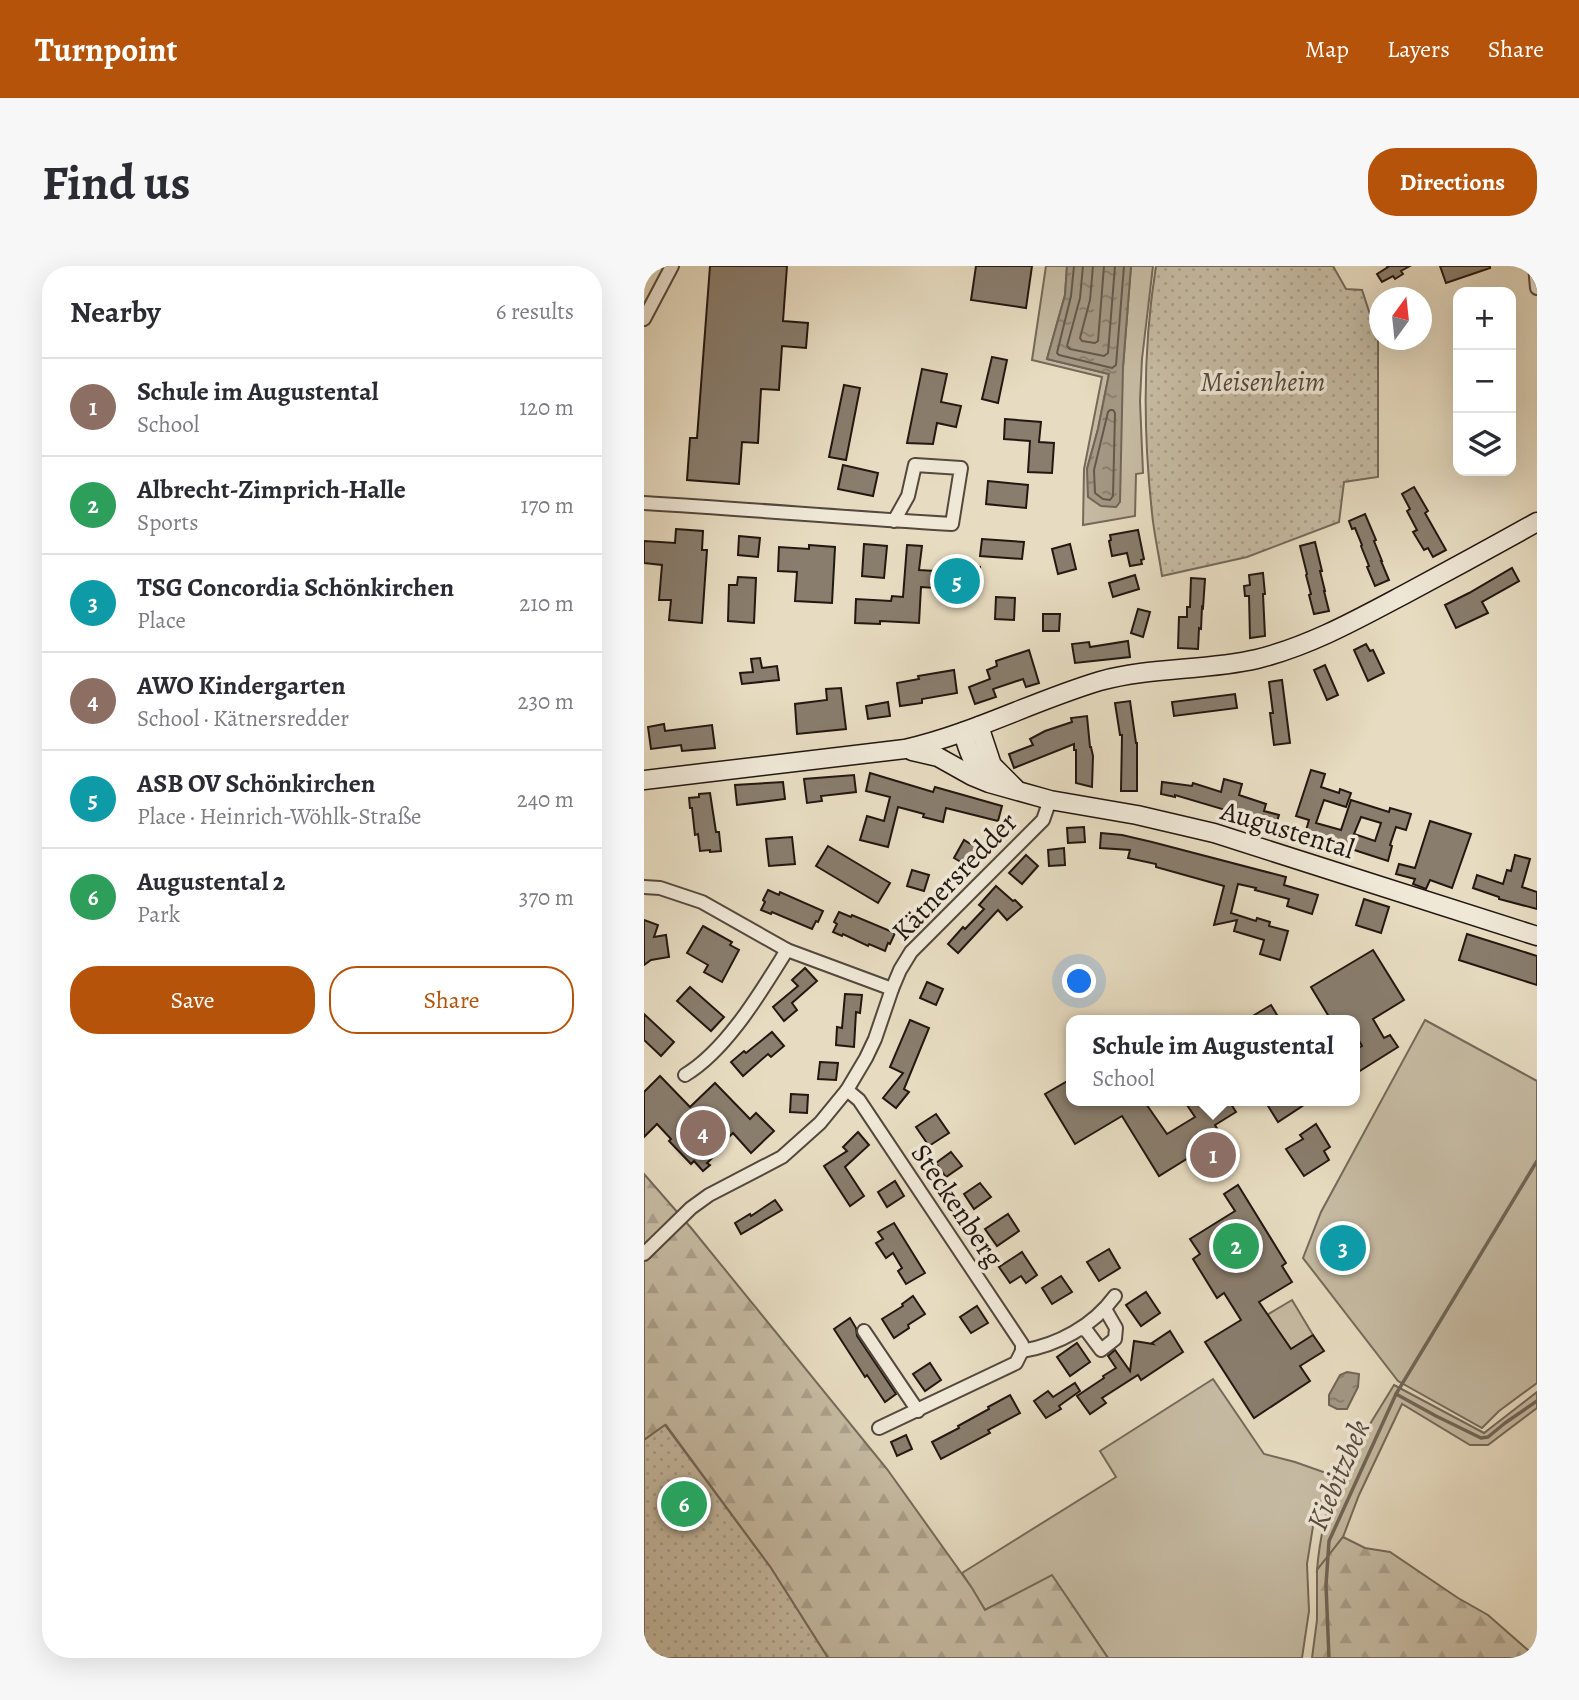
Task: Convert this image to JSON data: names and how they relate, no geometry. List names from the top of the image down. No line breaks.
{"streets":{"main road":["Augustental"],"street":["Kätnersredder","Steckenberg"]},"crossings":[["Augustental","Kätnersredder"],["Kätnersredder","Steckenberg"]],"water":["Kiebitzbek"],"parks":["Meisenheim"],"north":"top","page":{"header":"Turnpoint","nav":["Map","Layers","Share"],"buttons":["Directions",["Save","Share"]],"title":"Find us","heading":["Nearby","6 results"],"map_buttons":["+","−"],"list":[{"mark":"1","name":"Schule im Augustental","note":"School","value":"120 m"},{"mark":"2","name":"Albrecht-Zimprich-Halle","note":"Sports","value":"170 m"},{"mark":"3","name":"TSG Concordia Schönkirchen","note":"Place","value":"210 m"},{"mark":"4","name":"AWO Kindergarten","note":"School · Kätnersredder","value":"230 m"},{"mark":"5","name":"ASB OV Schönkirchen","note":"Place · Heinrich-Wöhlk-Straße","value":"240 m"},{"mark":"6","name":"Augustental 2","note":"Park","value":"370 m"}],"pins":["5","4","1","2","3","6"],"popup":["Schule im Augustental","School"]}}
